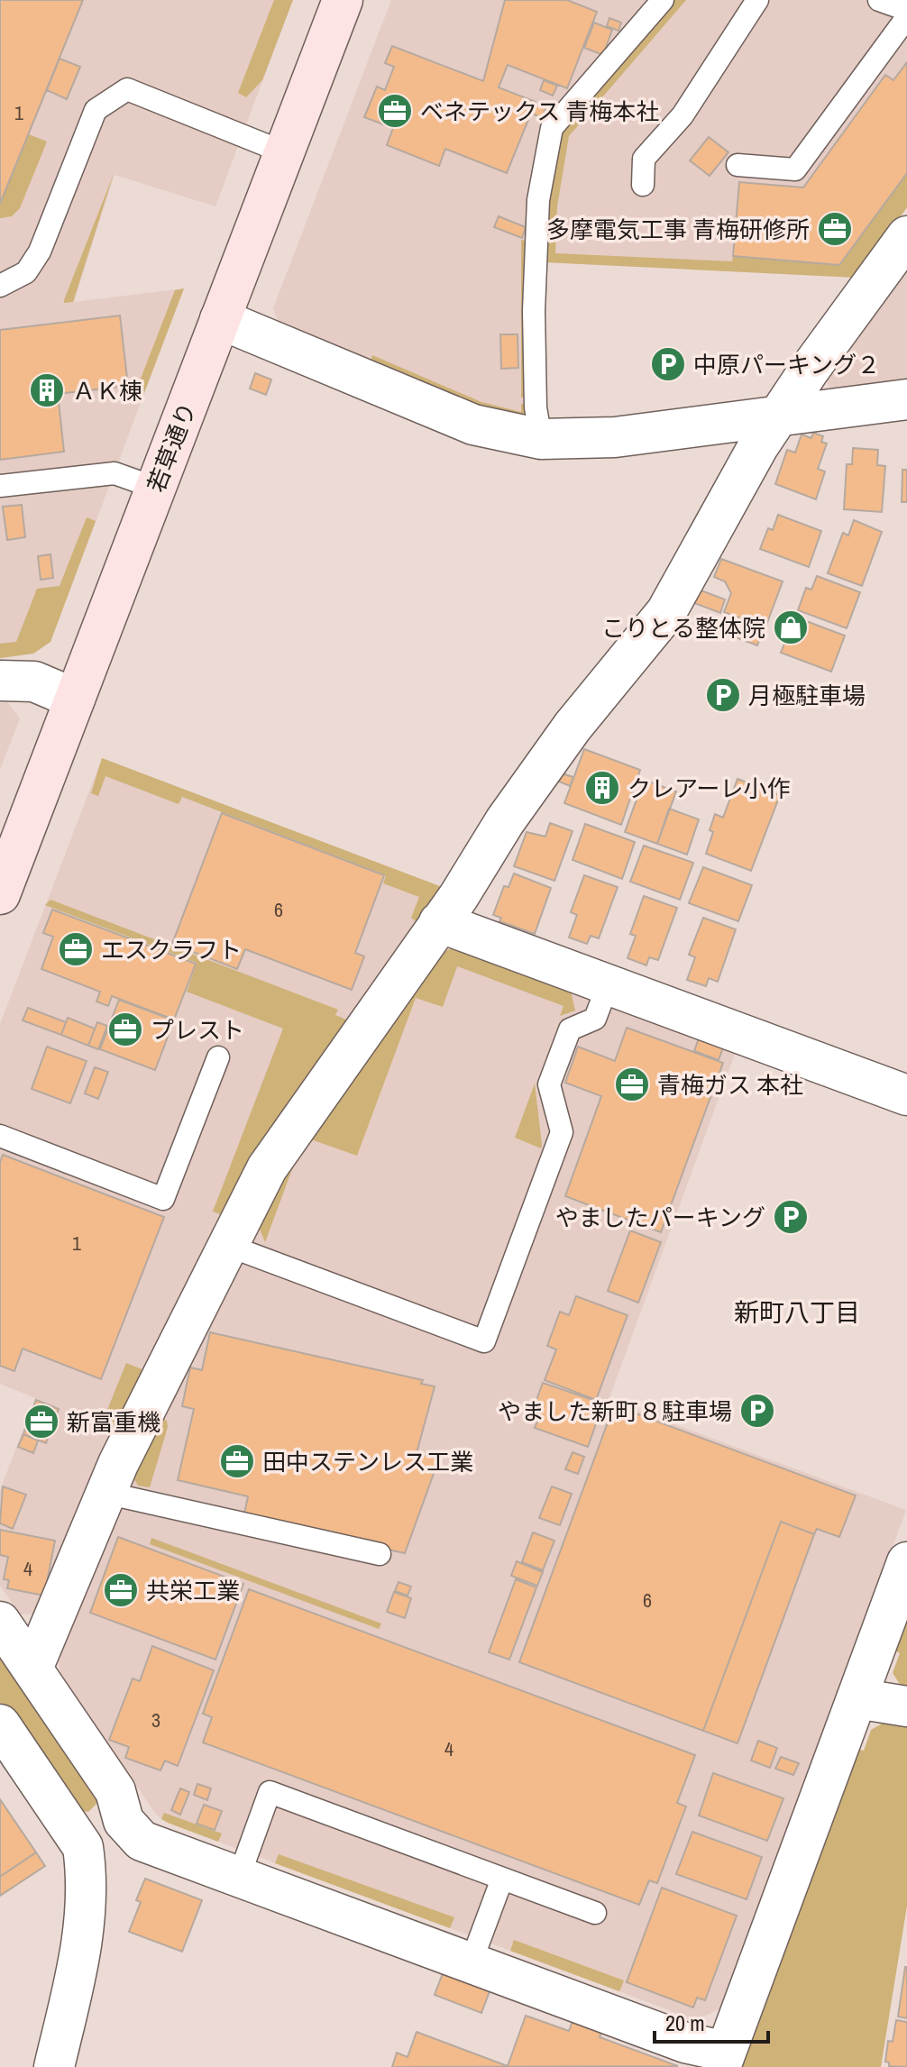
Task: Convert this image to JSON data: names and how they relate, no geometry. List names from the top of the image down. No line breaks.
{"streets":{"street":["若草通り"]},"districts":["新町八丁目"],"places":{"office":["ベネテックス 青梅本社","多摩電気工事 青梅研修所","エスクラフト","プレスト","青梅ガス 本社","新富重機","田中ステンレス工業","共栄工業"],"parking":["中原パーキング２","月極駐車場","やましたパーキング","やました新町８駐車場"],"building":["ＡＫ棟","クレアーレ小作"],"shop":["こりとる整体院"]},"house_numbers":["1","6","1","4","6","3","4"],"scale_bar":"20 m"}
